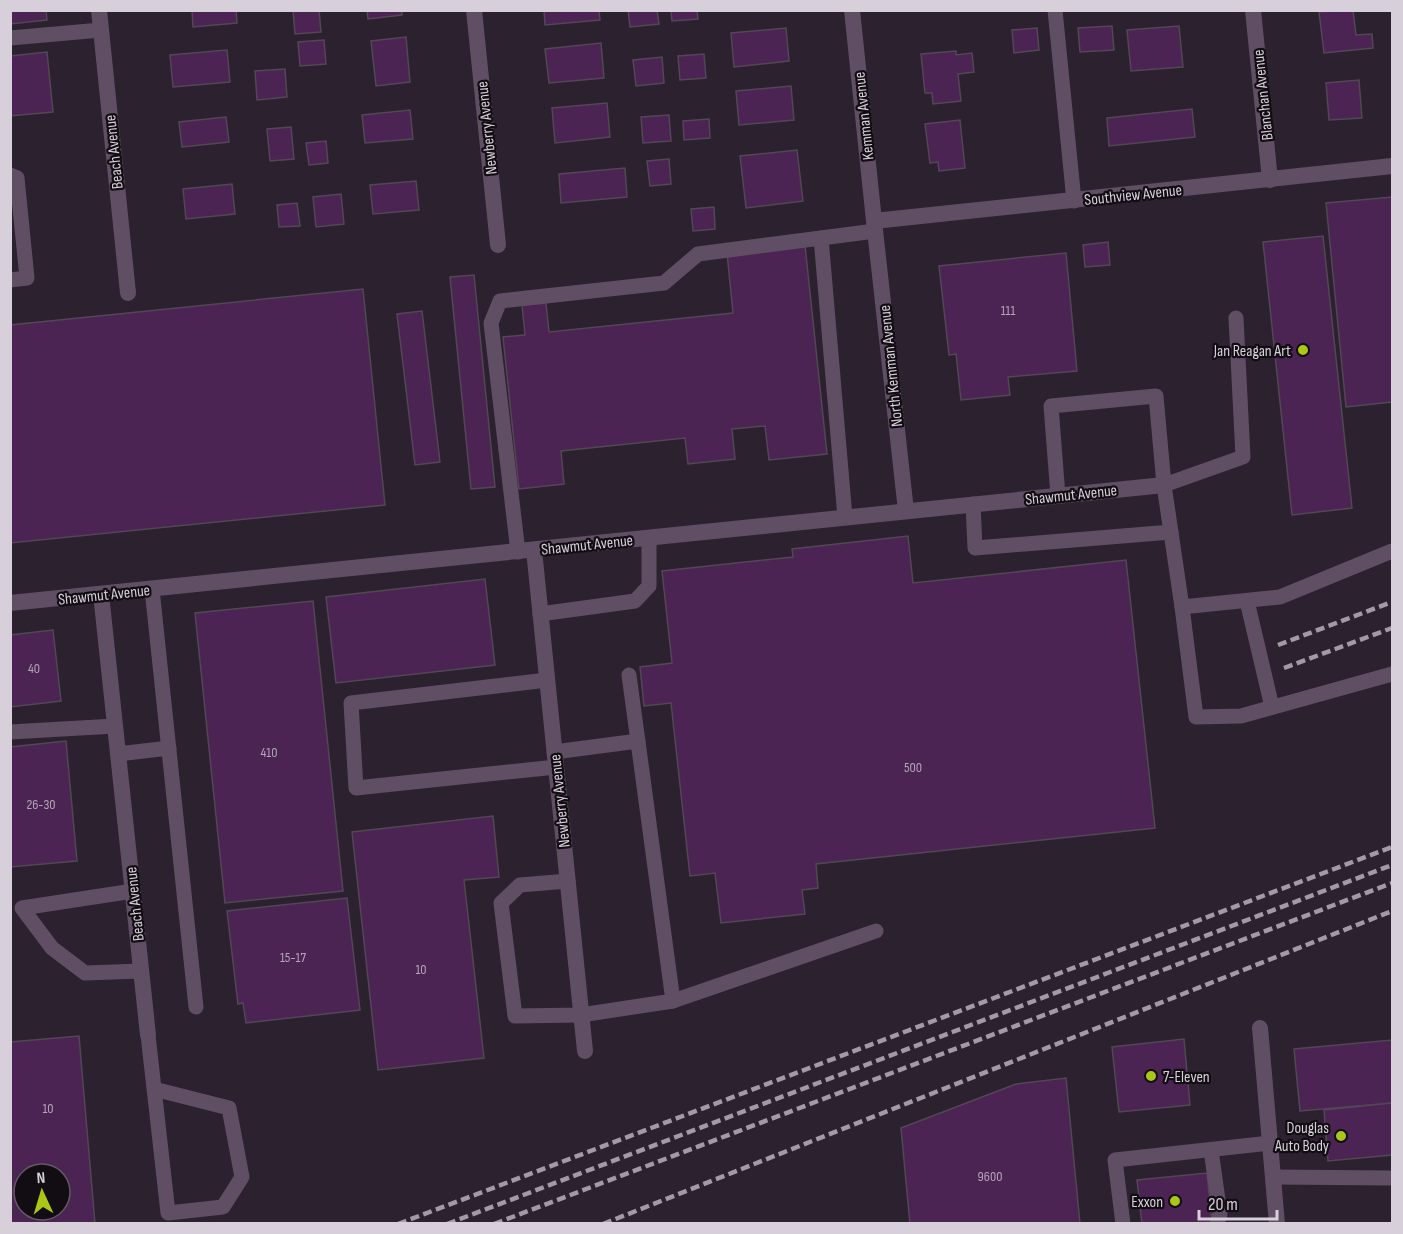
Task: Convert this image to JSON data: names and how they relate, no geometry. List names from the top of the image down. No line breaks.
{"streets":{"street":["Blanchan Avenue","Kemman Avenue","Newberry Avenue","Beach Avenue","Southview Avenue","North Kemman Avenue","Shawmut Avenue"]},"crossings":[["Blanchan Avenue","Southview Avenue"],["Kemman Avenue","Southview Avenue"],["Kemman Avenue","North Kemman Avenue"],["Newberry Avenue","Shawmut Avenue"],["Beach Avenue","Shawmut Avenue"],["Southview Avenue","North Kemman Avenue"],["North Kemman Avenue","Shawmut Avenue"]],"places":["Jan Reagan Art","7-Eleven","Douglas Auto Body","Exxon"],"house_numbers":["111","40","410","500","26-30","15-17","10","10","9600"],"scale_bar":"20 m","north":"top"}
